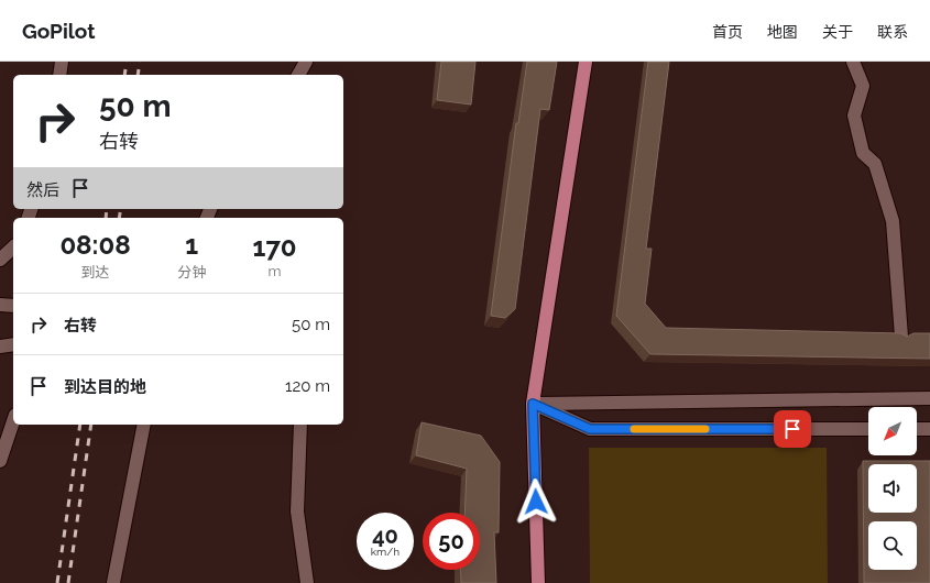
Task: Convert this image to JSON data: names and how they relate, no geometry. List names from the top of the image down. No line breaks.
{"north":"bottom left","page":{"header":"GoPilot","nav":["首页","地图","关于","联系"],"turn":["50 m","右转"],"then":"然后","eta":["08:08","到达","1","分钟","170","m"],"list":[{"name":"右转","value":"50 m"},{"name":"到达目的地","value":"120 m"}],"speed":"40 km/h","limit":"50"}}
